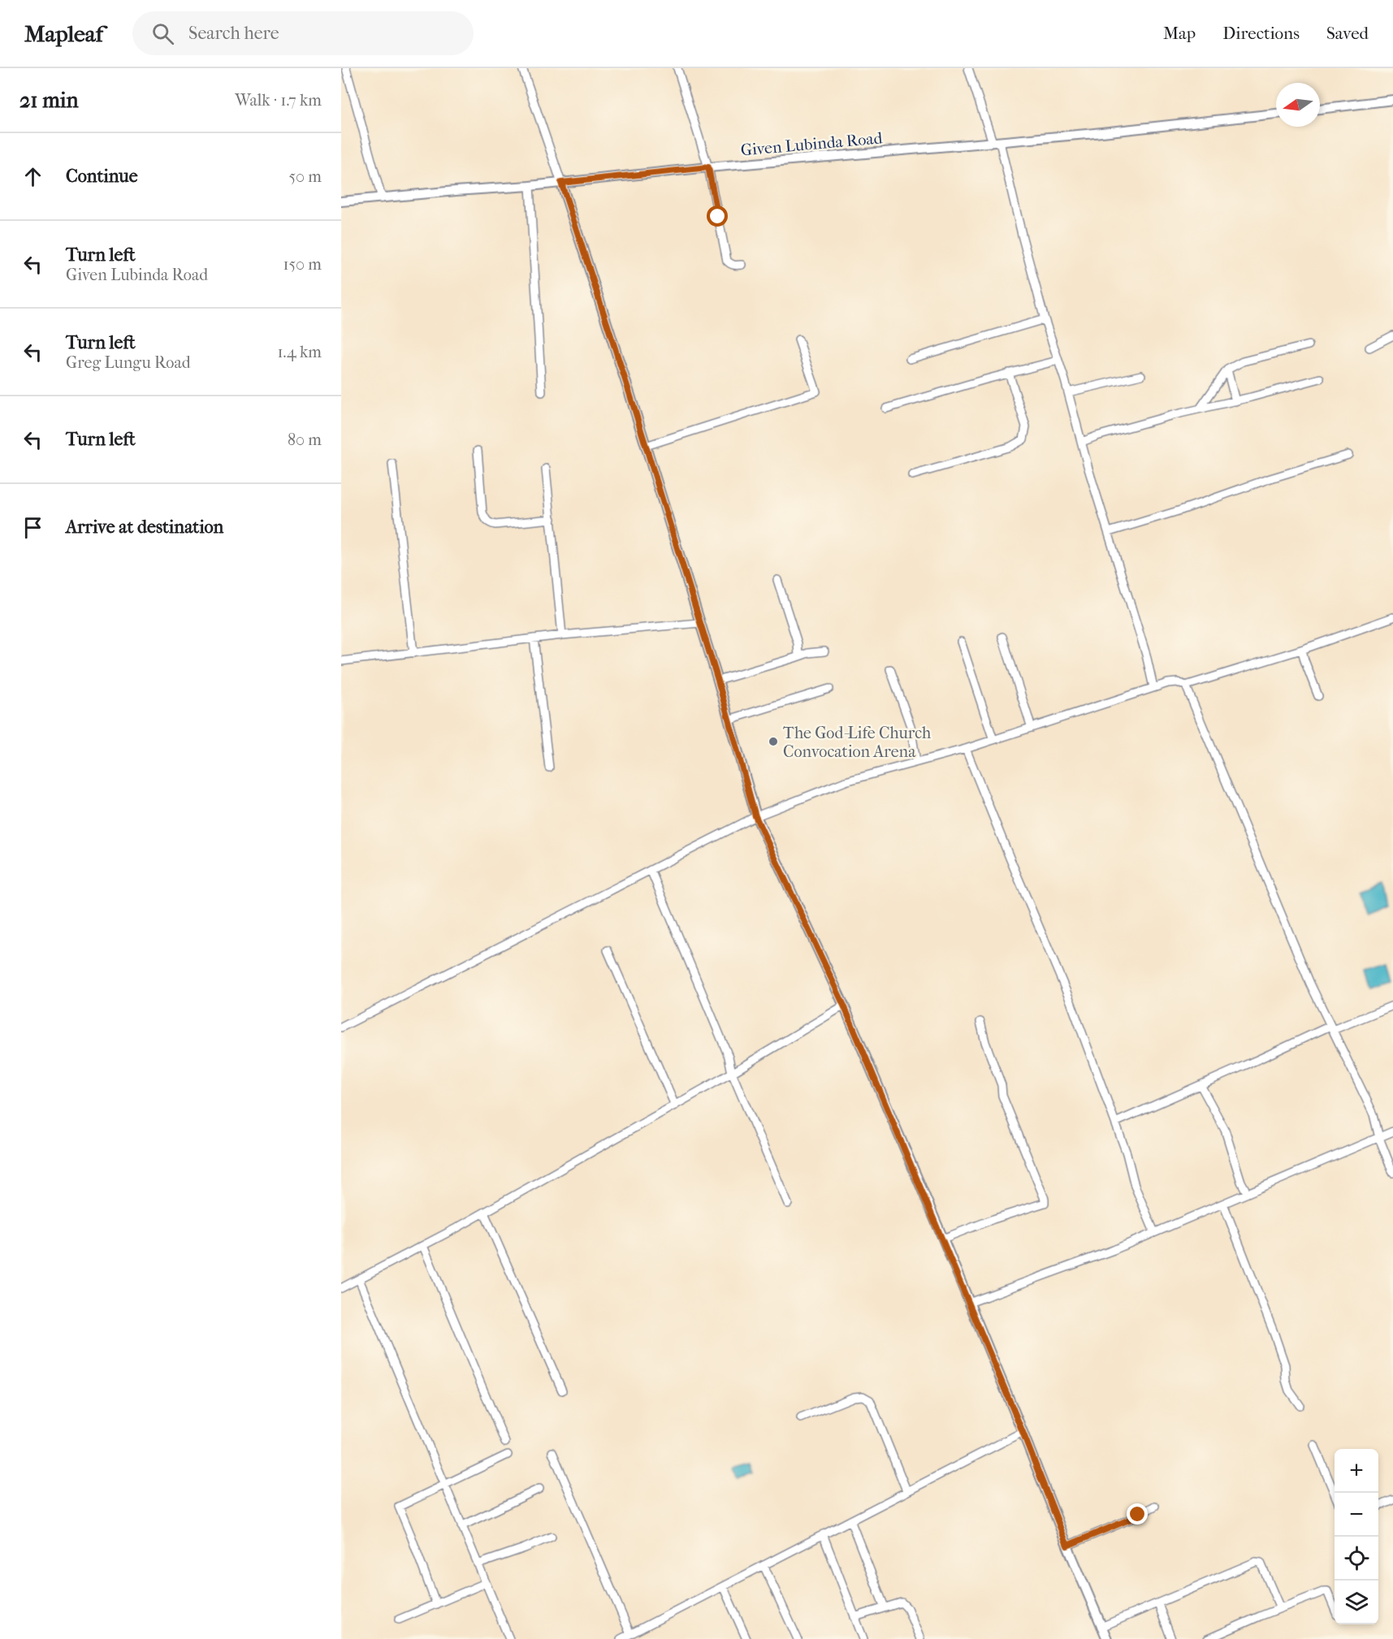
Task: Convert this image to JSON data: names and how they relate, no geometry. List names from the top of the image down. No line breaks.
{"streets":{"street":["Given Lubinda Road"]},"places":["The God-Life Church Convocation Arena"],"north":"left","page":{"header":"Mapleaf","search":"Search here","nav":["Map","Directions","Saved"],"heading":["21 min","Walk · 1.7 km"],"list":[["Continue","50 m"],["Turn left","Given Lubinda Road","150 m"],["Turn left","Greg Lungu Road","1.4 km"],["Turn left","80 m"],"Arrive at destination"],"map_buttons":["+","−"]}}
